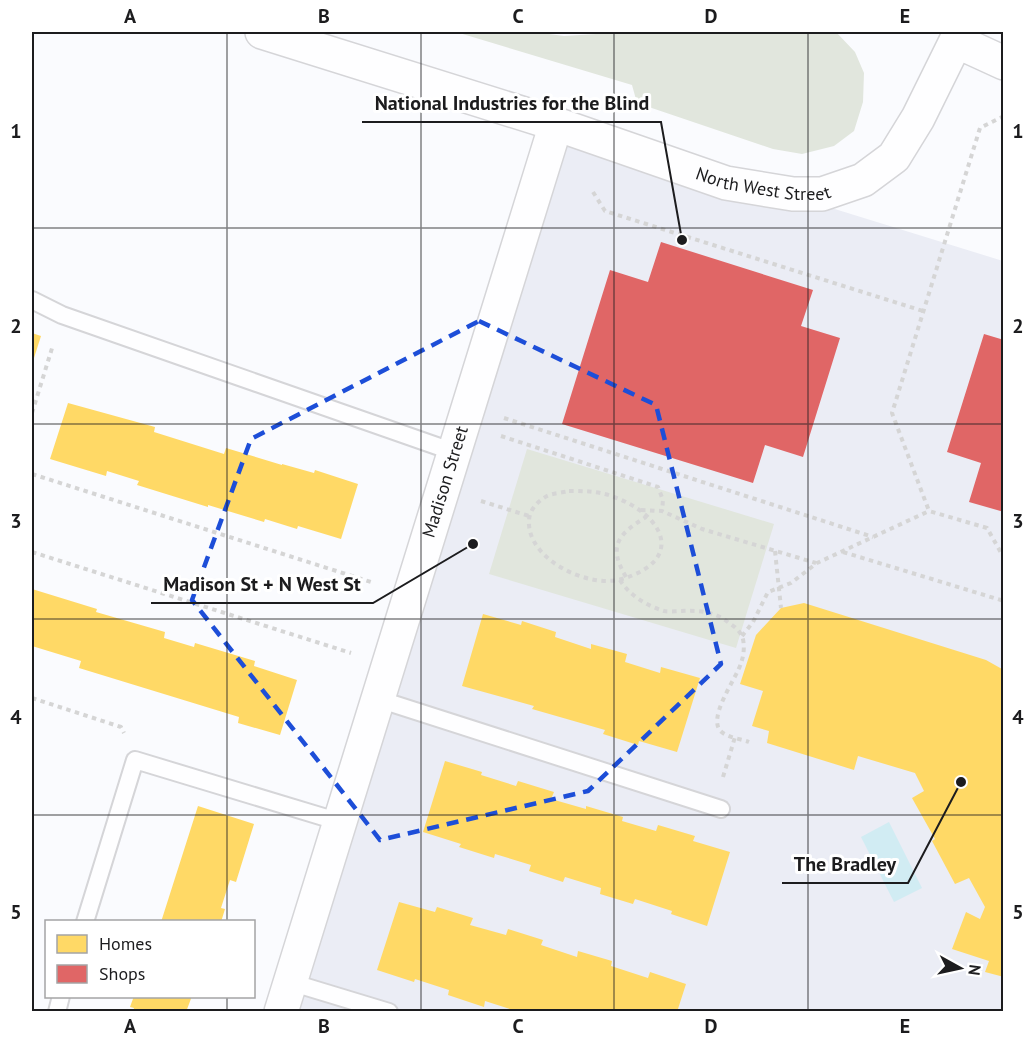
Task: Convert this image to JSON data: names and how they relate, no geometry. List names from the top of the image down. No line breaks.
{"streets":{"street":["North West Street","Madison Street"]},"crossings":[["North West Street","Madison Street"]],"places":["National Industries for the Blind","Madison St + N West St","The Bradley"],"legend":["Homes","Shops"],"north":"right","grid":{"columns":["A","B","C","D","E"],"rows":["1","2","3","4","5"]}}
